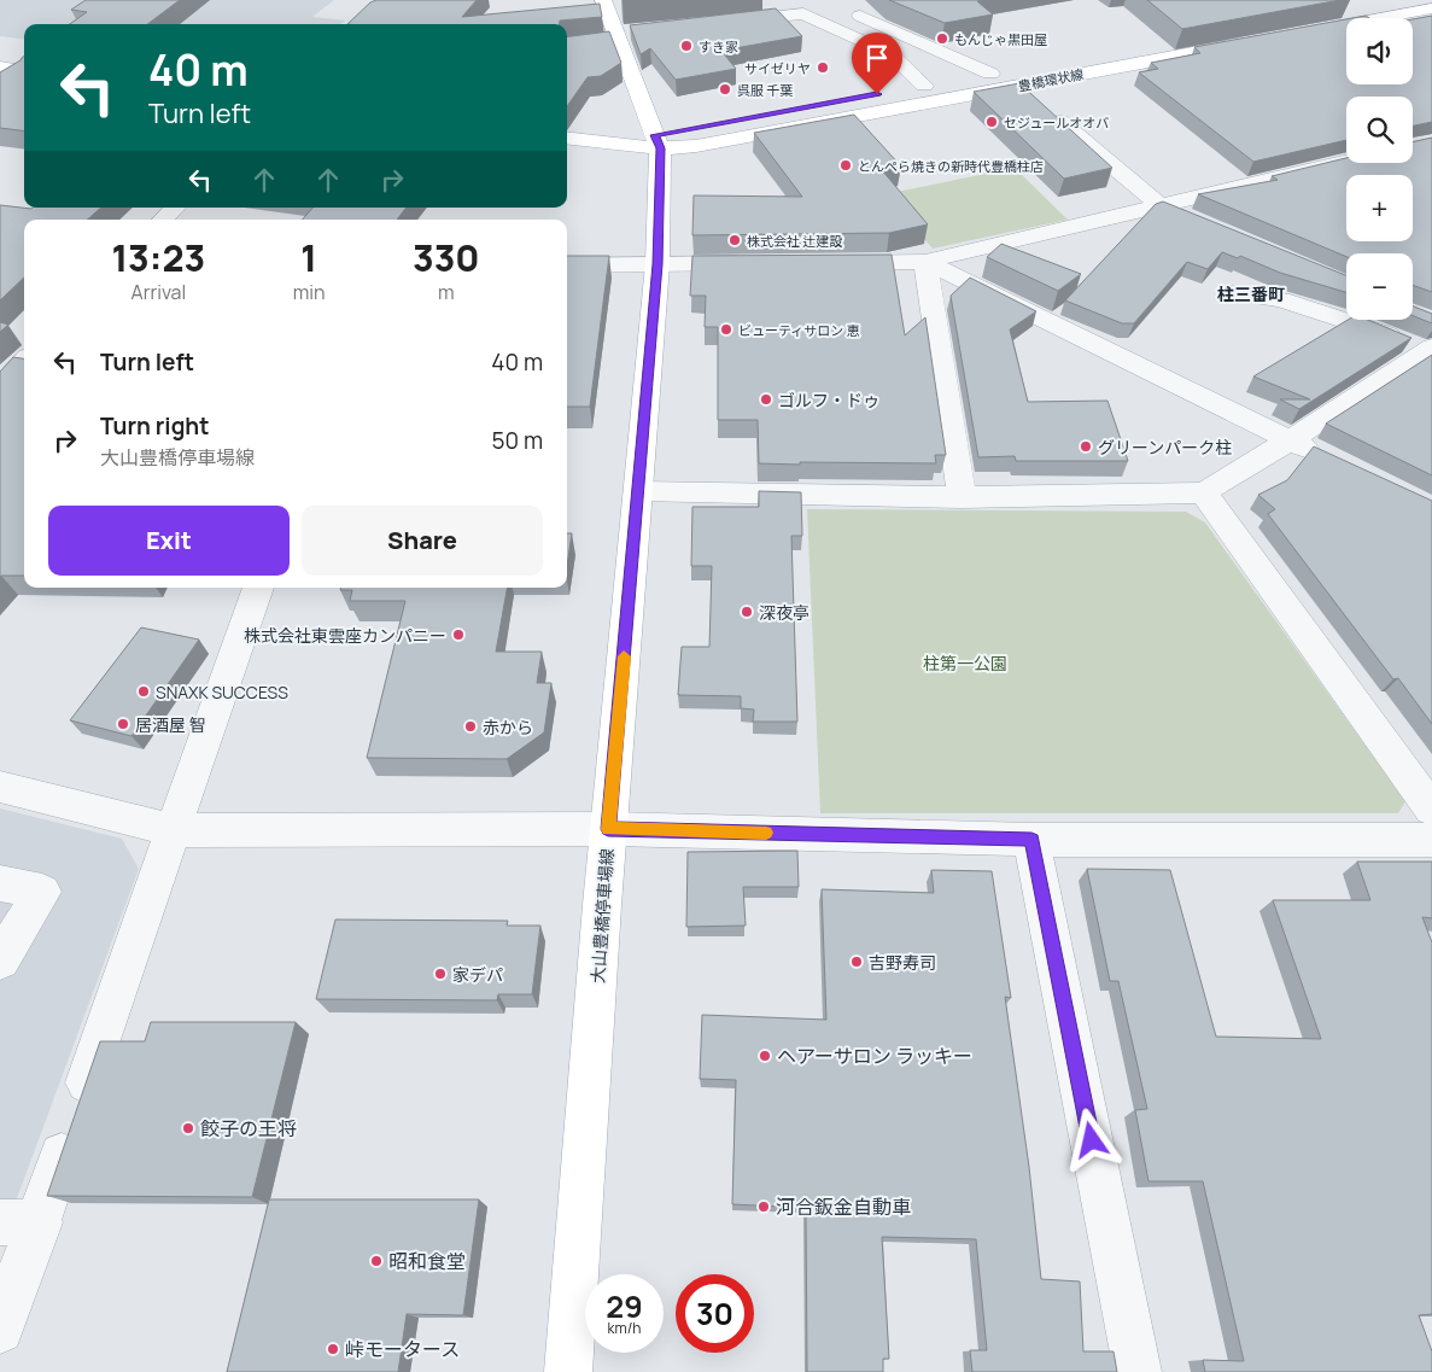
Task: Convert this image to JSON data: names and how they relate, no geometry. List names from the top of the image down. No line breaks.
{"streets":{"main road":["豊橋環状線","大山豊橋停車場線"]},"crossings":[["豊橋環状線","大山豊橋停車場線"]],"districts":["柱三番町"],"parks":["柱第一公園"],"places":["もんじゃ黒田屋","すき家","サイゼリヤ","呉服 千葉","セジュールオオバ","とんぺら焼きの新時代豊橋柱店","株式会社 辻建設","ビューティサロン 恵","ゴルフ・ドゥ","グリーンパーク柱","深夜亭","株式会社東雲座カンパニー","SNAXK SUCCESS","居酒屋 智","赤から","吉野寿司","家デパ","ヘアーサロン ラッキー","餃子の王将","河合鈑金自動車","昭和食堂","峠モータース"],"page":{"map_buttons":["+","−"],"turn":["40 m","Turn left"],"eta":["13:23","Arrival","1","min","330","m"],"list":[{"name":"Turn left","value":"40 m"},{"name":"Turn right","note":"大山豊橋停車場線","value":"50 m"}],"buttons":["Exit","Share"],"speed":"29 km/h","limit":"30"}}
